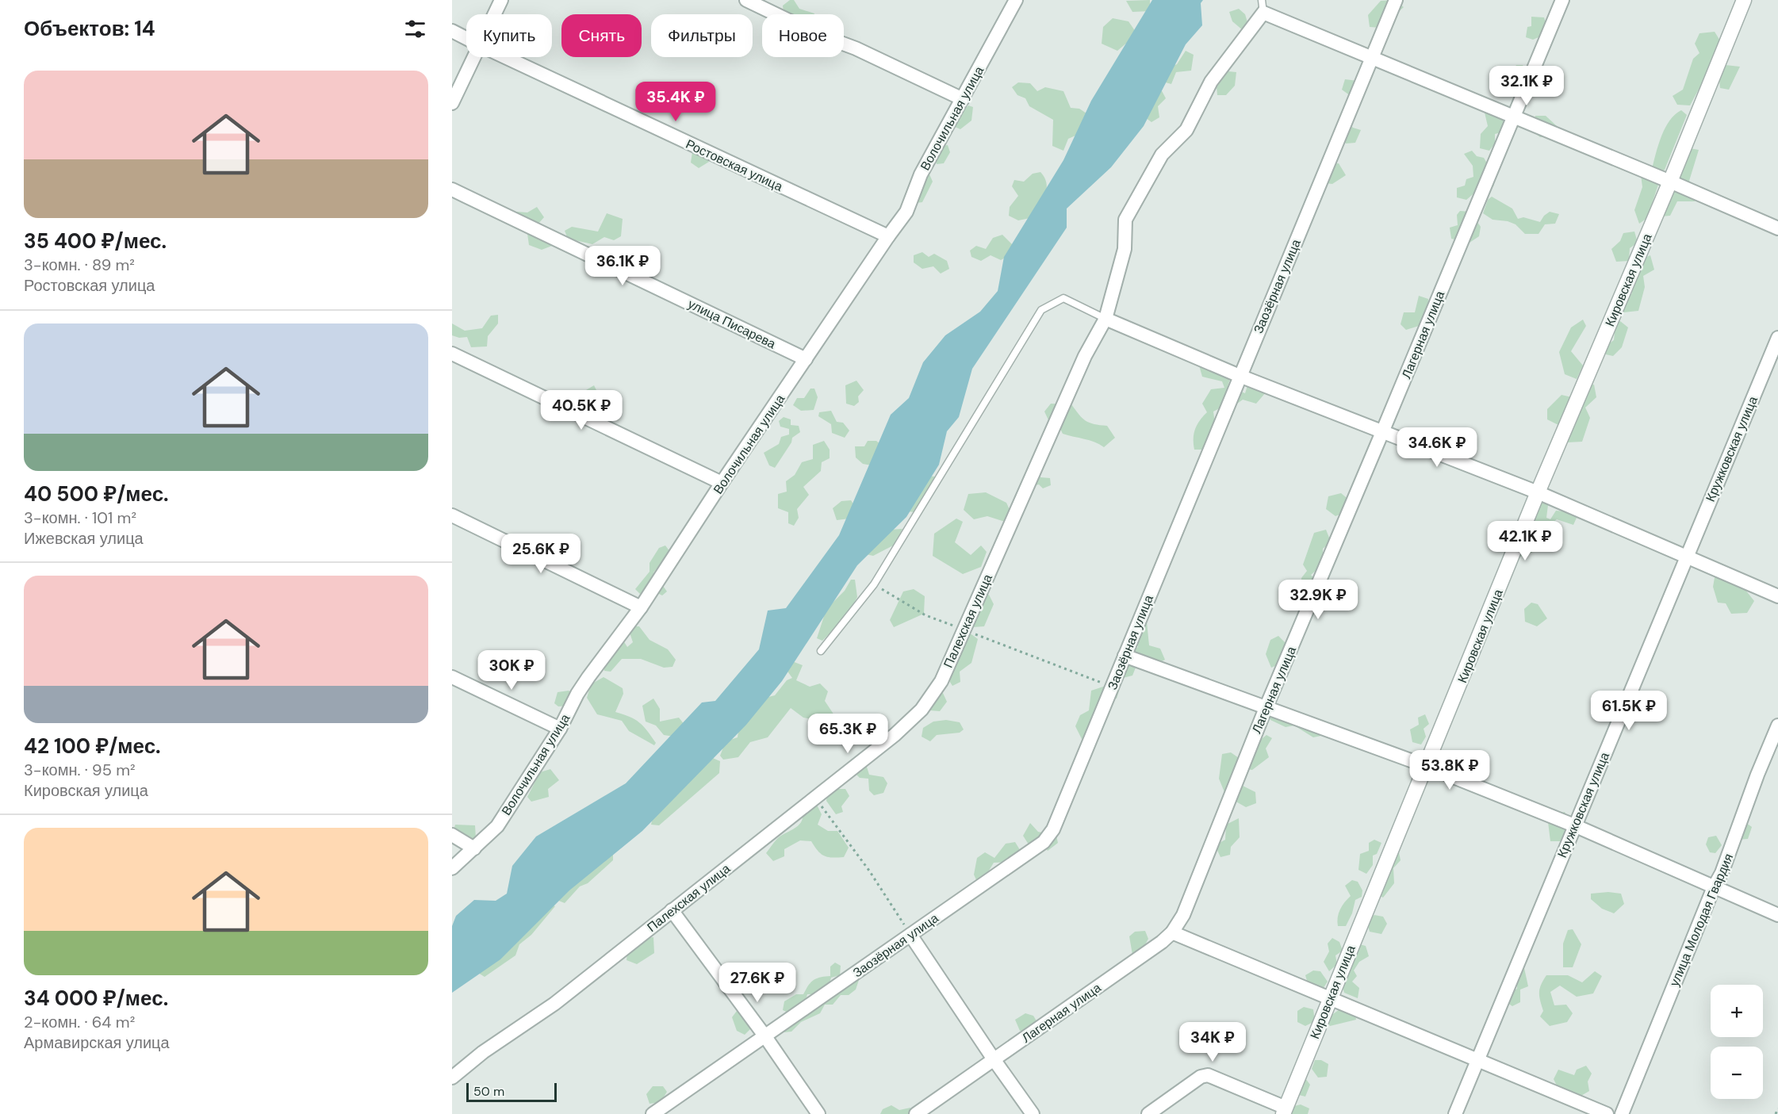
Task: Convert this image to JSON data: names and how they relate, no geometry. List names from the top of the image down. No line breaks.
{"streets":{"street":["Волочильная улица","Ростовская улица","Кировская улица","Заозёрная улица","улица Писарева","Лагерная улица","Кружковская улица","Палехская улица","улица Молодая Гвардия"]},"crossings":[["Волочильная улица","Ростовская улица"],["Волочильная улица","улица Писарева"]],"scale_bar":"50 m","page":{"heading":"Объектов: 14","chip":["Купить","Снять","Фильтры","Новое"],"list":[{"name":"35 400 ₽/мес.","note":"3-комн. · 89 m² · Ростовская улица"},{"name":"40 500 ₽/мес.","note":"3-комн. · 101 m² · Ижевская улица"},{"name":"42 100 ₽/мес.","note":"3-комн. · 95 m² · Кировская улица"},{"name":"34 000 ₽/мес.","note":"2-комн. · 64 m² · Армавирская улица"}],"price":["32.1K ₽","35.4K ₽","36.1K ₽","40.5K ₽","34.6K ₽","42.1K ₽","25.6K ₽","32.9K ₽","30K ₽","61.5K ₽","65.3K ₽","53.8K ₽","27.6K ₽","34K ₽"],"map_buttons":["+","−"],"scale":"50 m"}}
